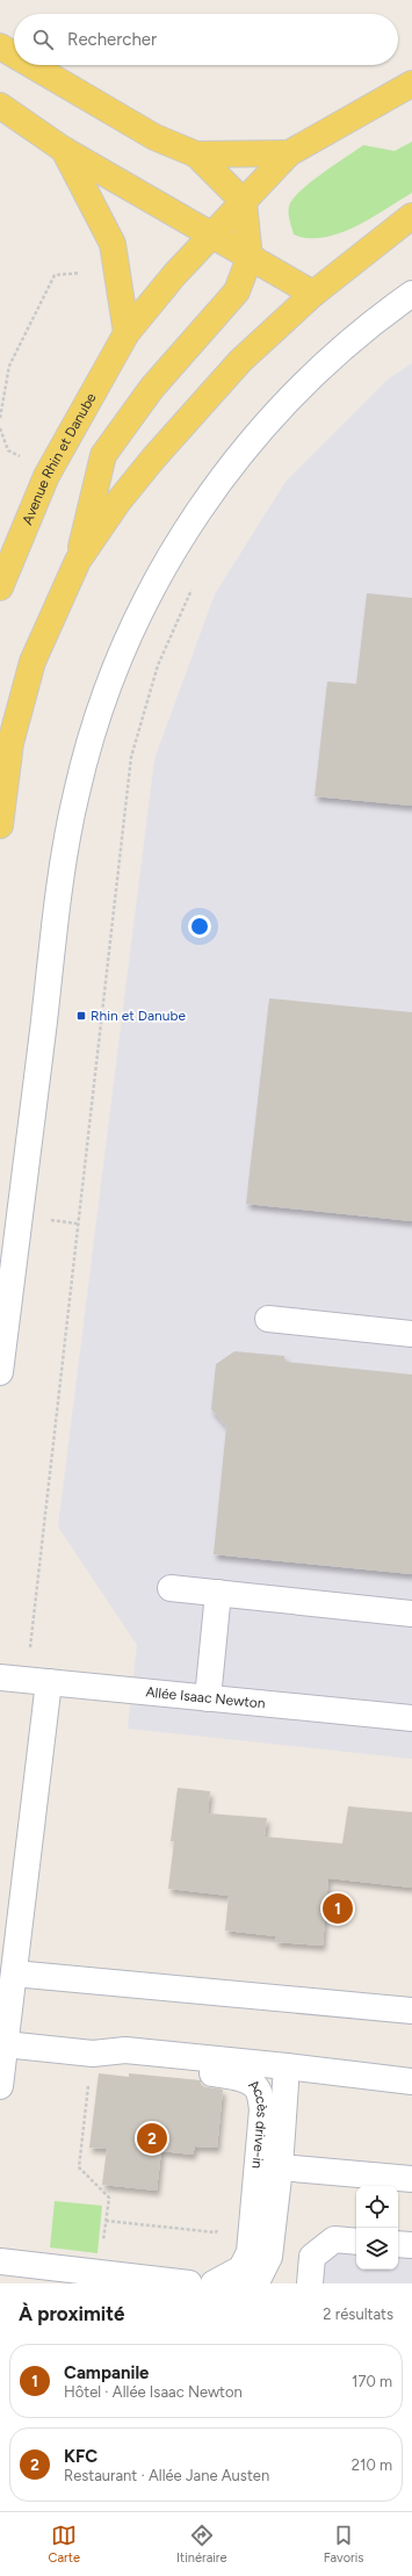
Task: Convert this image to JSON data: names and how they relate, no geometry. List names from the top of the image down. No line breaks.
{"streets":{"main road":["Avenue Rhin et Danube"],"street":["Allée Isaac Newton","Accès drive-in"]},"places":{"transit":["Rhin et Danube"]},"page":{"search":"Rechercher","pins":["1","2"],"heading":["À proximité","2 résultats"],"list":[{"mark":"1","name":"Campanile","note":"Hôtel · Allée Isaac Newton","value":"170 m"},{"mark":"2","name":"KFC","note":"Restaurant · Allée Jane Austen","value":"210 m"}],"nav":["Carte","Itinéraire","Favoris"]}}
